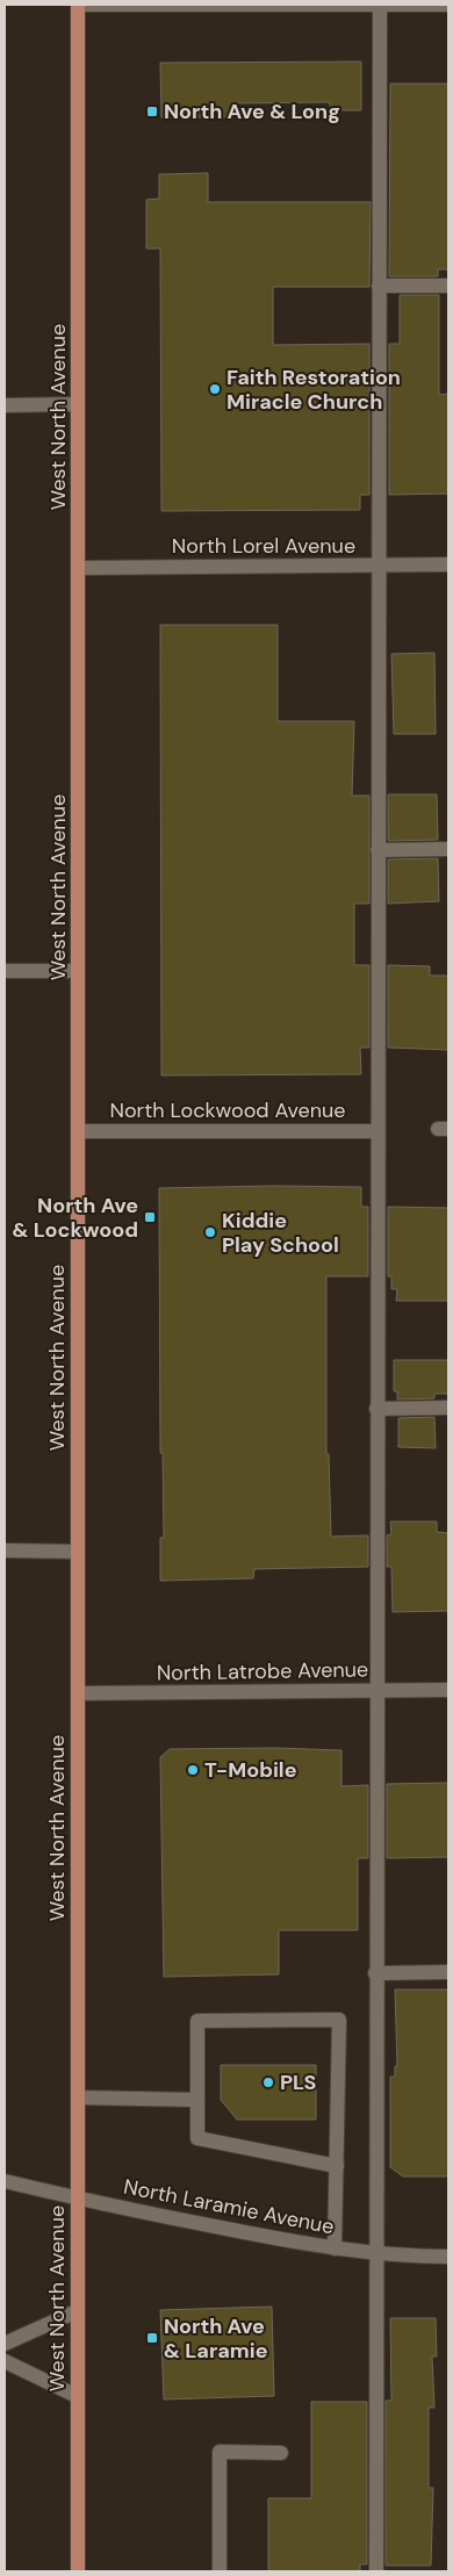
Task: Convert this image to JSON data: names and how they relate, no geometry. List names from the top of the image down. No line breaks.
{"streets":{"main road":["West North Avenue"],"street":["North Lorel Avenue","North Lockwood Avenue","North Latrobe Avenue","North Laramie Avenue"]},"crossings":[["West North Avenue","North Lorel Avenue"],["West North Avenue","North Lockwood Avenue"],["West North Avenue","North Latrobe Avenue"],["West North Avenue","North Laramie Avenue"]],"places":{"transit":["North Ave & Long","North Ave & Lockwood","North Ave & Laramie"],"other":["Faith Restoration Miracle Church","Kiddie Play School","T-Mobile","PLS"]}}
